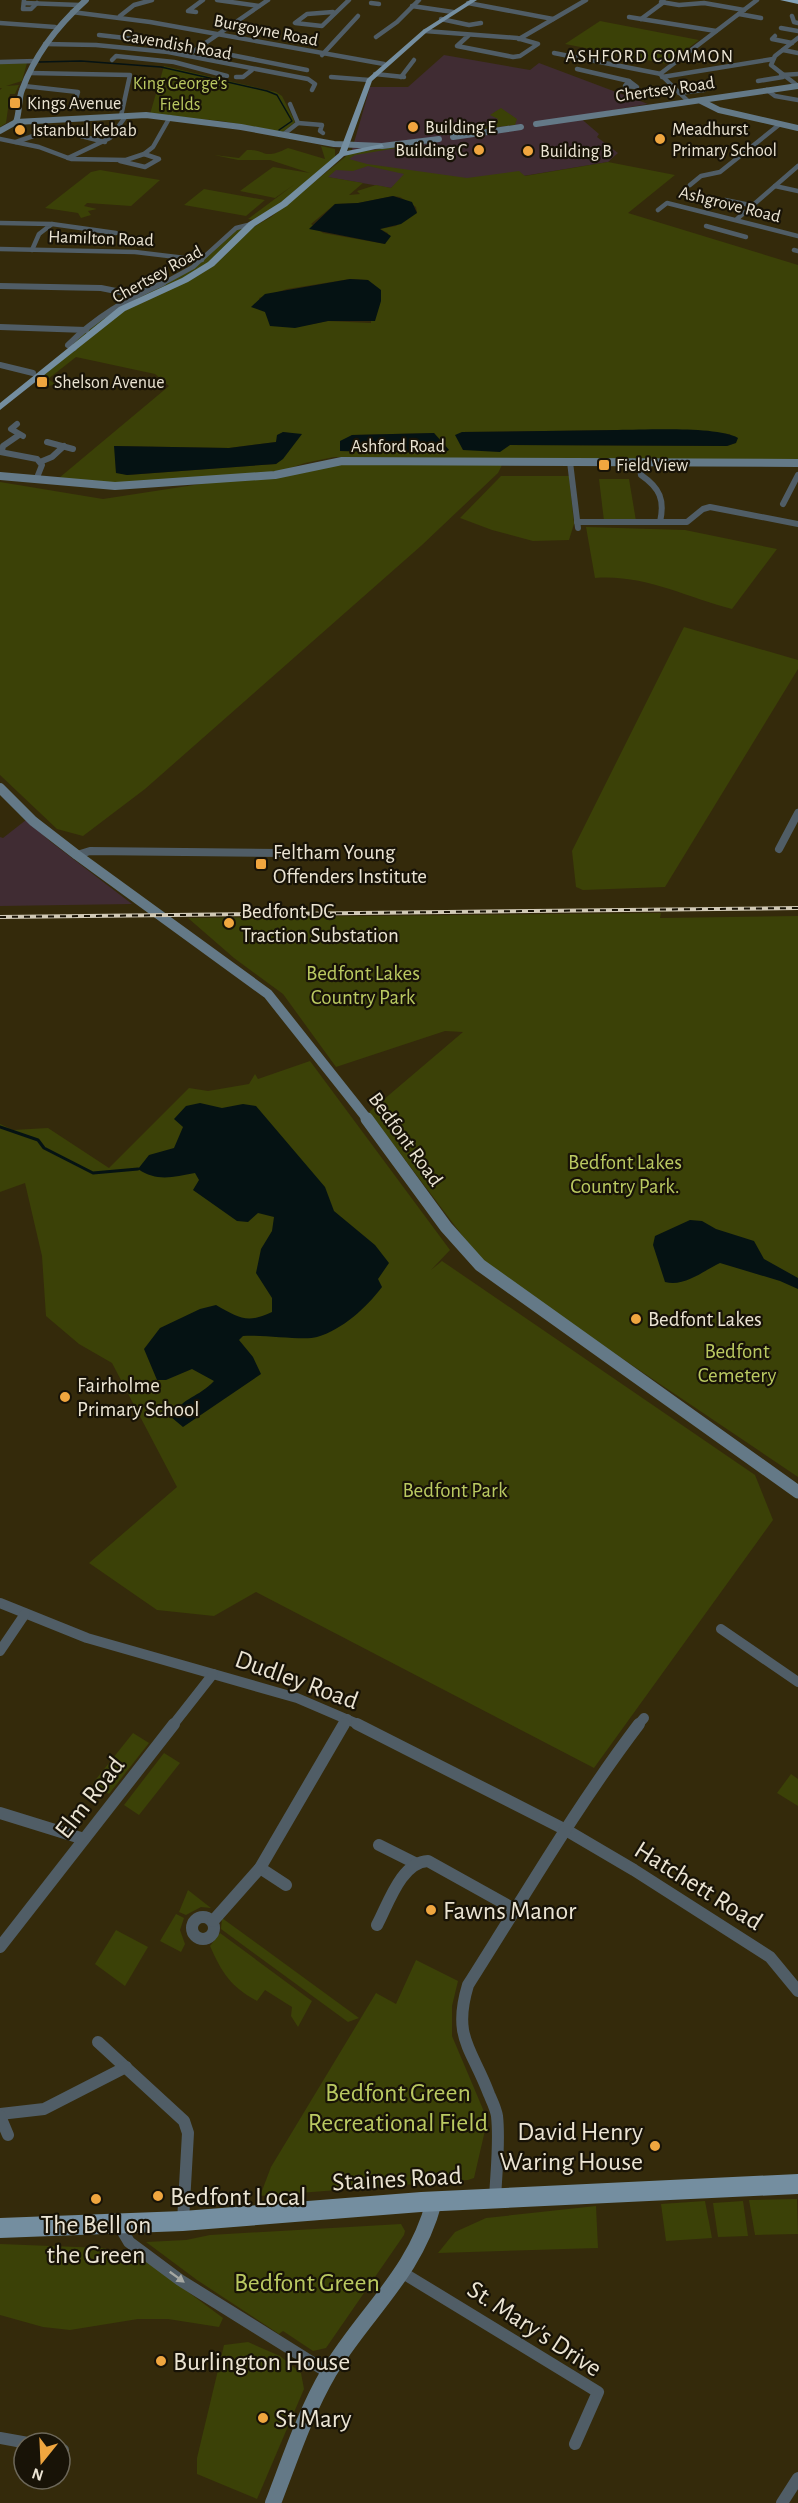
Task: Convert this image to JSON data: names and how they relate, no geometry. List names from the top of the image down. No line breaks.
{"streets":{"main road":["Chertsey Road","Staines Road"],"street":["Burgoyne Road","Cavendish Road","Ashgrove Road","Hamilton Road","Ashford Road","Bedfont Road","Dudley Road","Elm Road","Hatchett Road","St. Mary's Drive"]},"crossings":[["Chertsey Road","Hamilton Road"],["Dudley Road","Elm Road"],["Dudley Road","Hatchett Road"]],"districts":["ASHFORD COMMON"],"parks":["King George’s Fields","Bedfont Lakes Country Park","Bedfont Lakes Country Park.","Bedfont Cemetery","Bedfont Park","Bedfont Green Recreational Field","Bedfont Green"],"places":{"transit":["Kings Avenue","Shelson Avenue","Field View","Feltham Young Offenders Institute"],"other":["Building E","Istanbul Kebab","Meadhurst Primary School","Building C","Building B","Bedfont DC Traction Substation","Bedfont Lakes","Fairholme Primary School","Fawns Manor","David Henry Waring House","Bedfont Local","The Bell on the Green","Burlington House","St Mary"]},"north":"bottom"}
